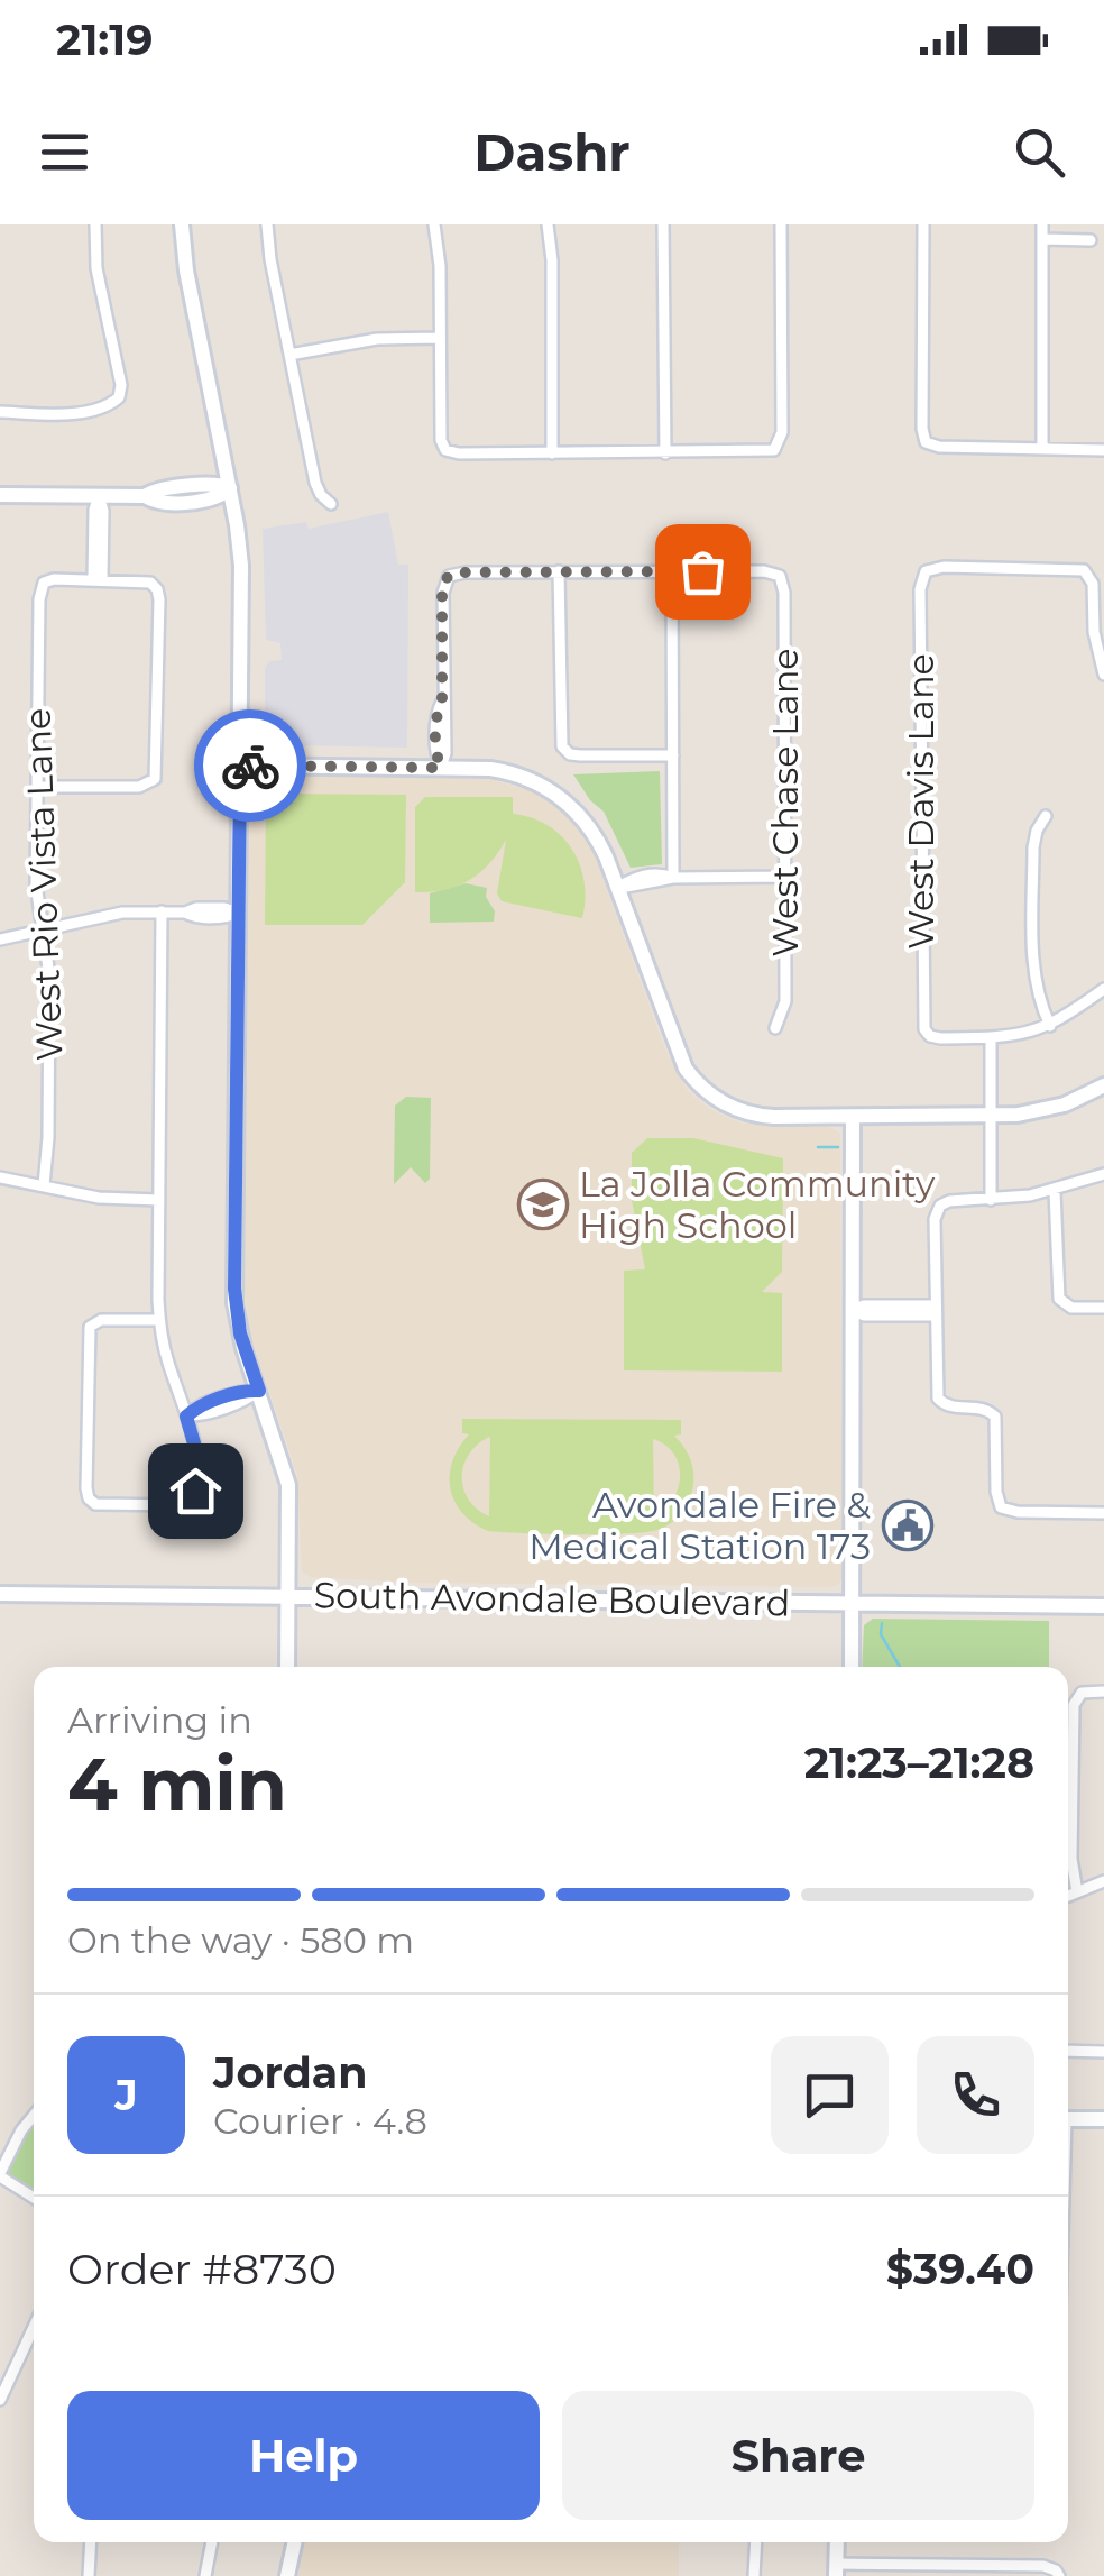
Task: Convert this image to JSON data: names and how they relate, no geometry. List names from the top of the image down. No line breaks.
{"streets":{"street":["West Davis Lane","West Chase Lane","West Rio Vista Lane","South Avondale Boulevard"]},"places":{"school or university":["La Jolla Community High School"],"public building":["Avondale Fire & Medical Station 173"]},"page":{"status":"21:19","header":"Dashr","heading":["4 min","Arriving in","21:23–21:28"],"panel":["Jordan","Courier · 4.8","Order #8730","$39.40"],"bar":"On the way · 580 m","round":"J","buttons":["Help","Share"]}}
